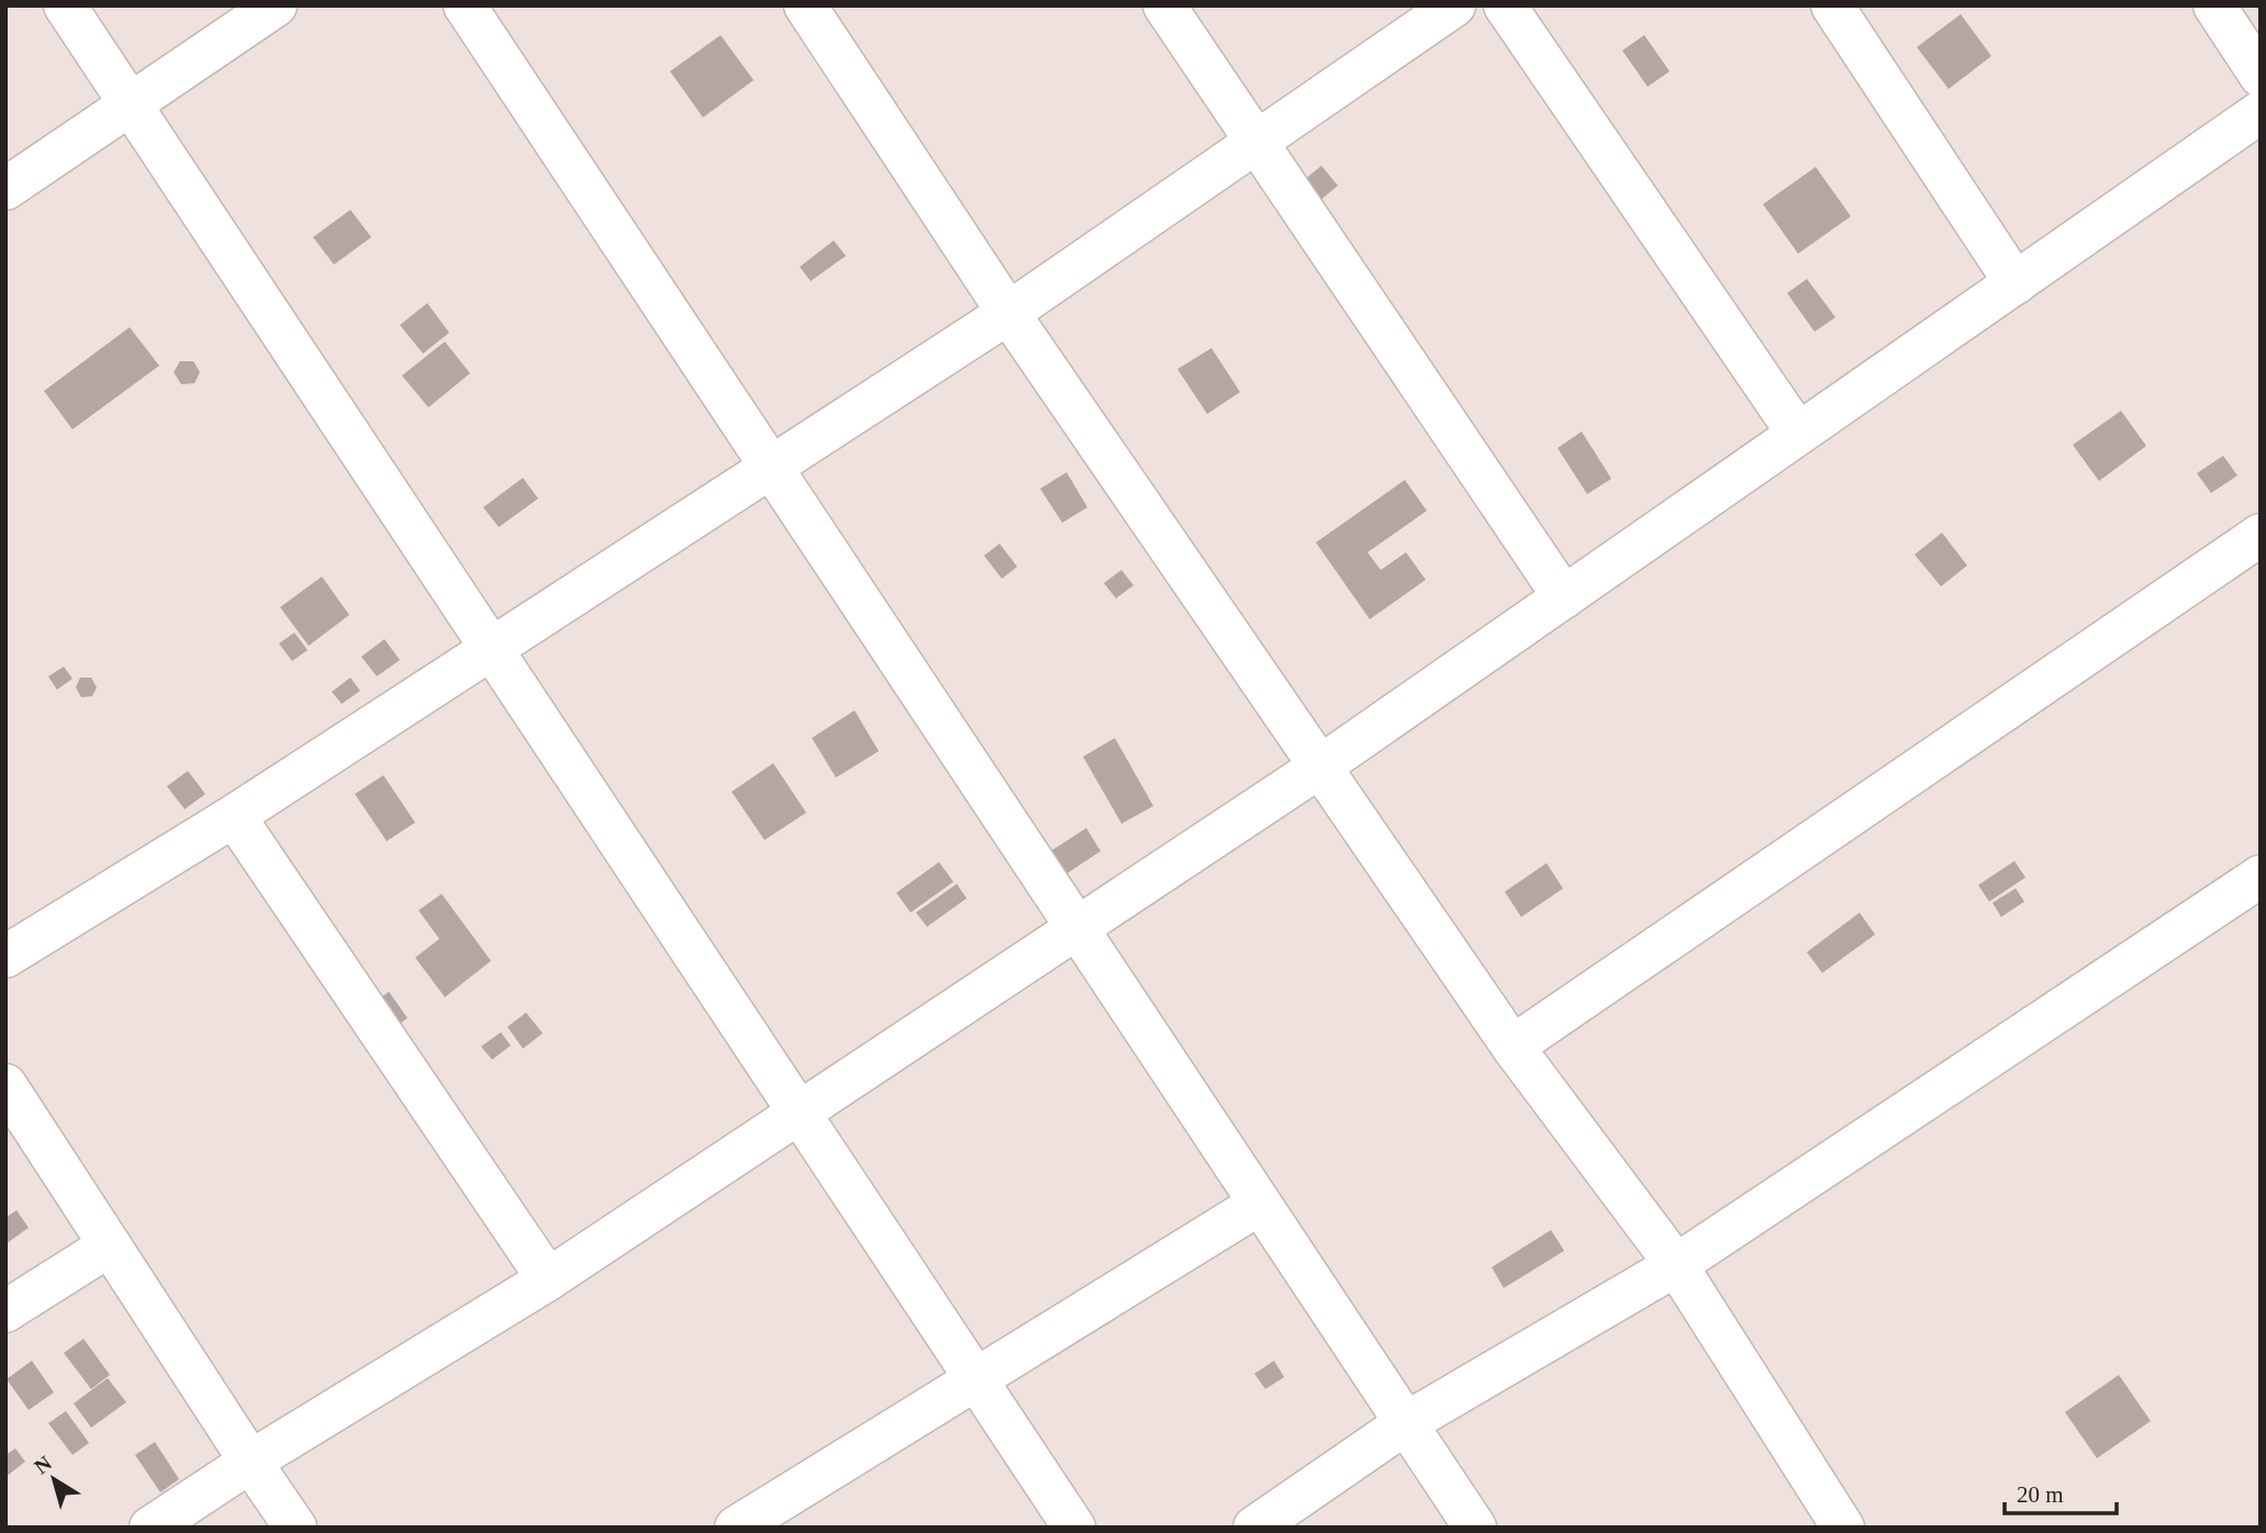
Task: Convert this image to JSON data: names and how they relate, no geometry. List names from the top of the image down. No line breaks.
{"scale_bar":"20 m","north":"top left"}
